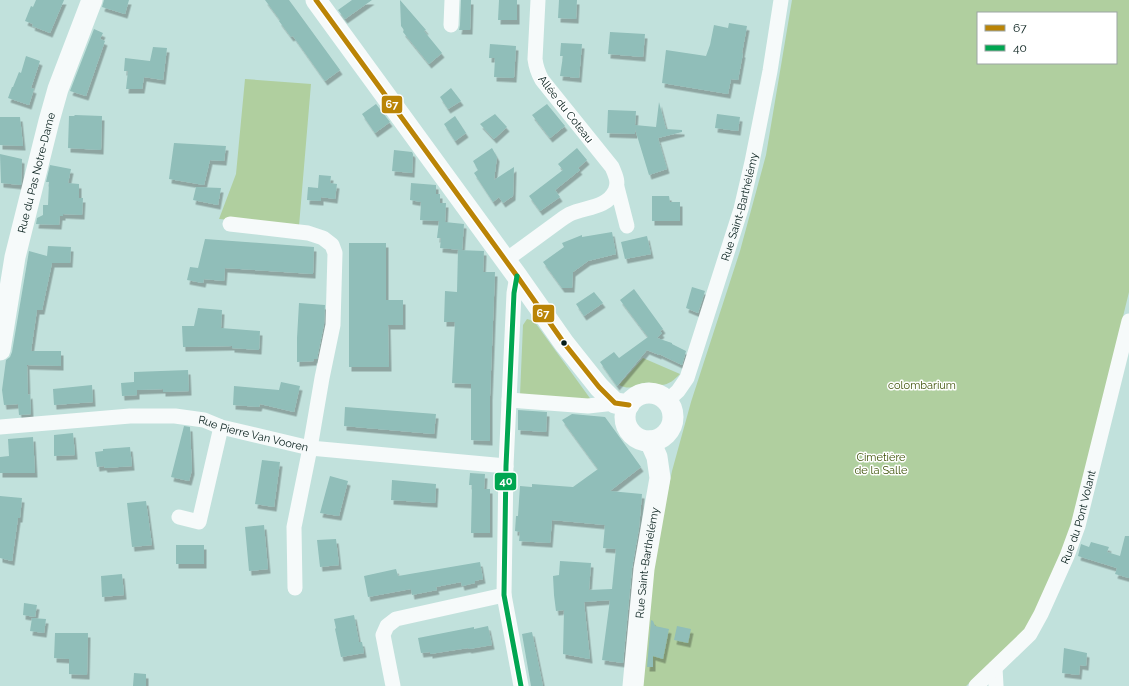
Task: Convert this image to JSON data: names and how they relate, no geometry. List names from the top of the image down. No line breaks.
{"streets":{"street":["Allée du Coteau","Rue du Pas Notre-Dame","Rue Saint-Barthélémy","Rue Pierre Van Vooren","Rue du Pont Volant"]},"parks":["colombarium","Cimetière de la Salle"],"lines":["transit line 67","transit line 40"],"legend":["67","40"]}
